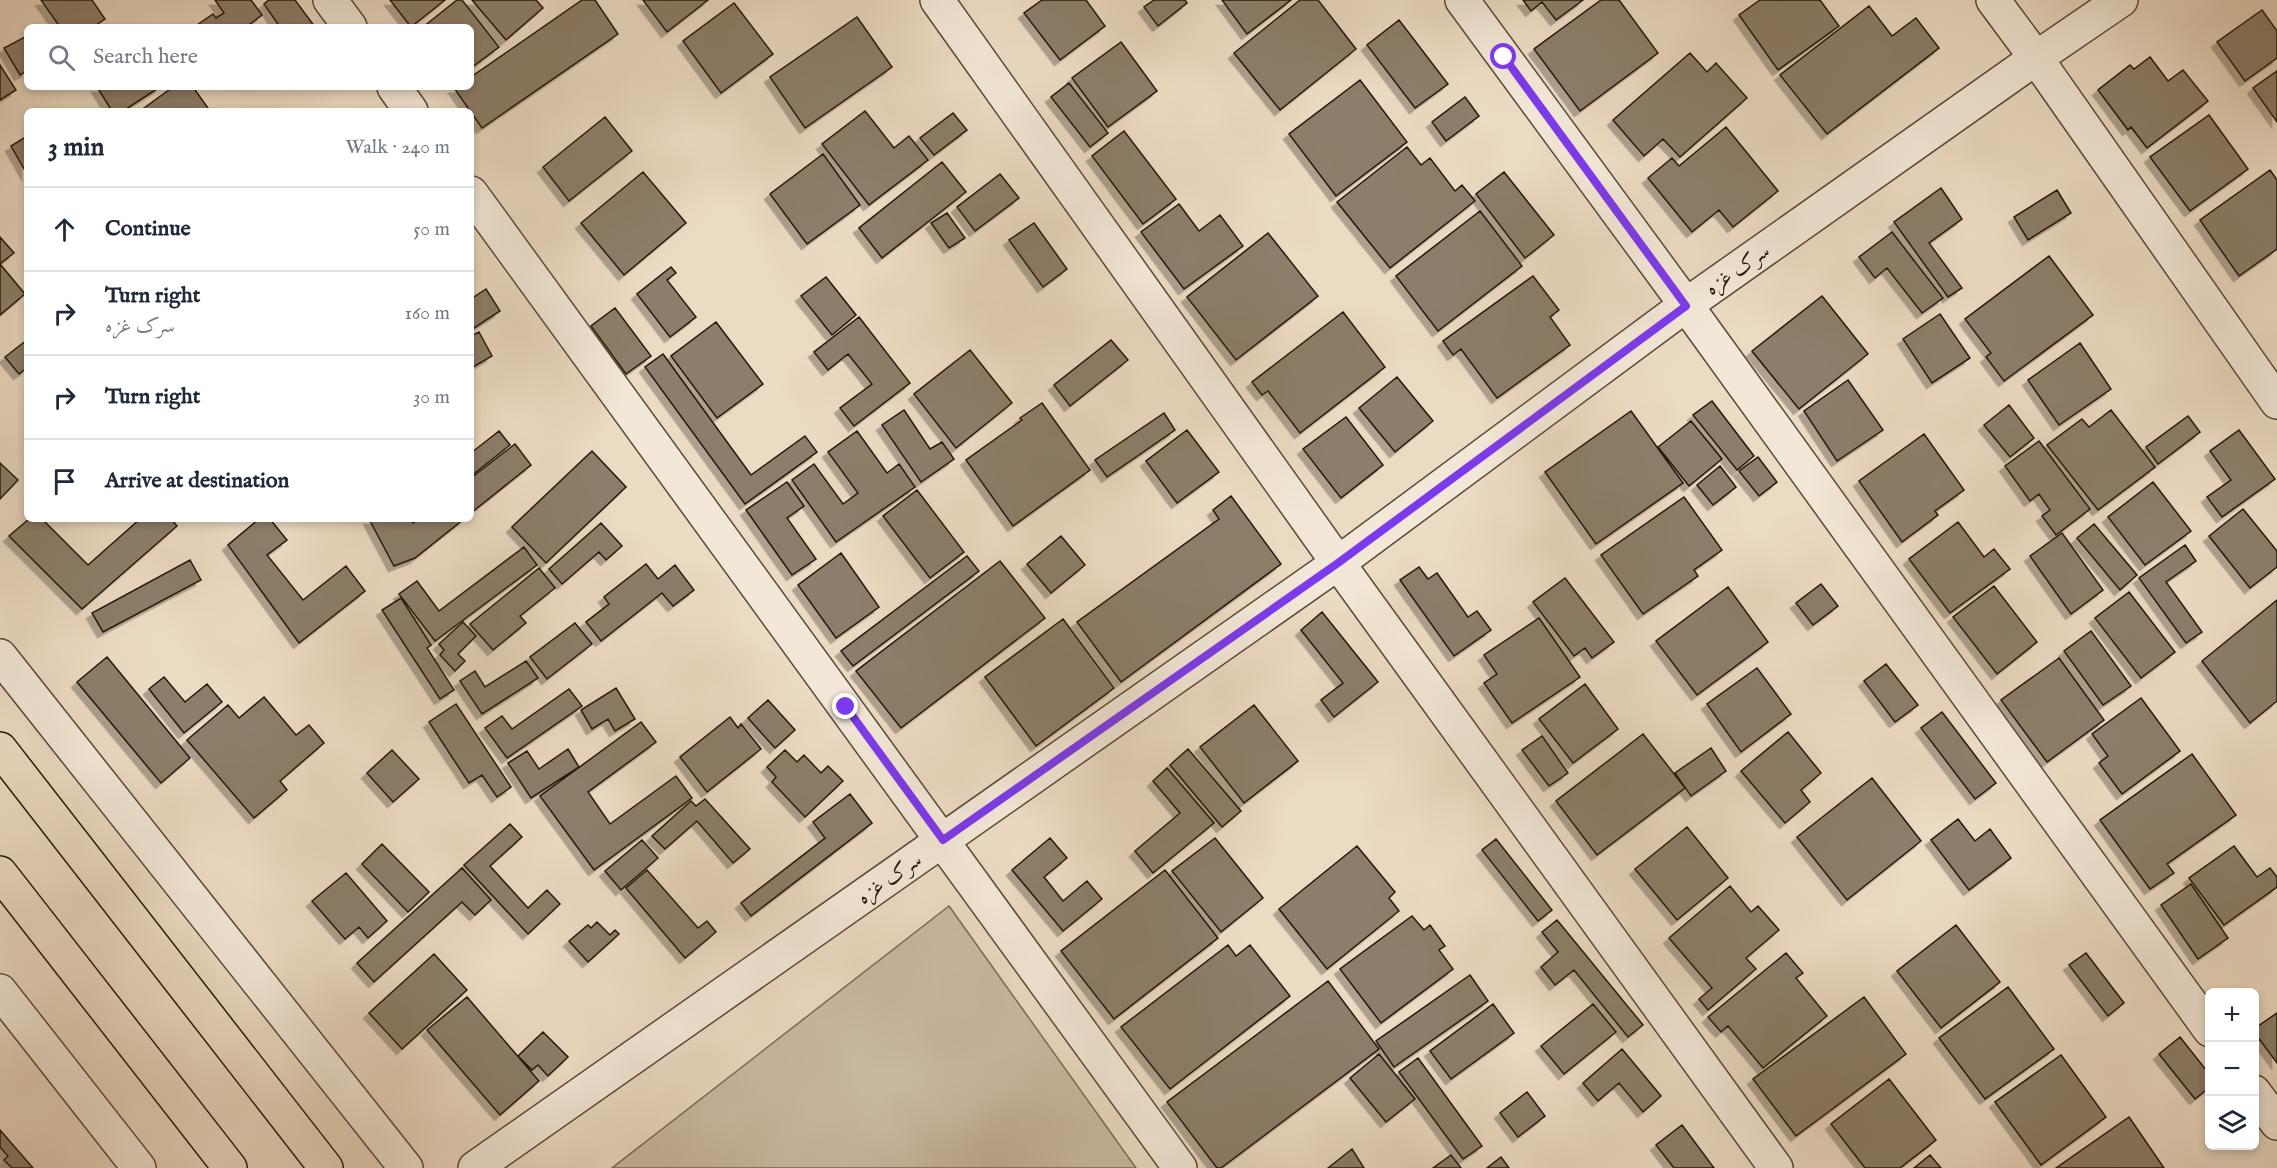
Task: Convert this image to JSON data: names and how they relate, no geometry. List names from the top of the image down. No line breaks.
{"streets":{"street":["سرک غزه"]},"page":{"search":"Search here","heading":["3 min","Walk · 240 m"],"list":[["Continue","50 m"],["Turn right","سرک غزه","160 m"],["Turn right","30 m"],"Arrive at destination"],"map_buttons":["+","−"]}}
